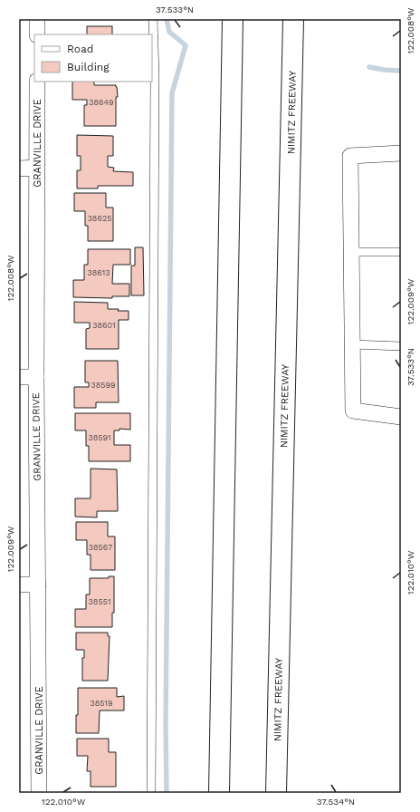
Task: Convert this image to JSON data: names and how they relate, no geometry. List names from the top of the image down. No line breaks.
{"streets":{"highway":["NIMITZ FREEWAY"],"street":["GRANVILLE DRIVE"]},"house_numbers":["38649","38625","38613","38601","38599","38591","38567","38551","38519"],"legend":["Road","Building"],"coordinates":["37.533°N","122.008°W","122.009°W","122.010°W","37.534°N"]}
